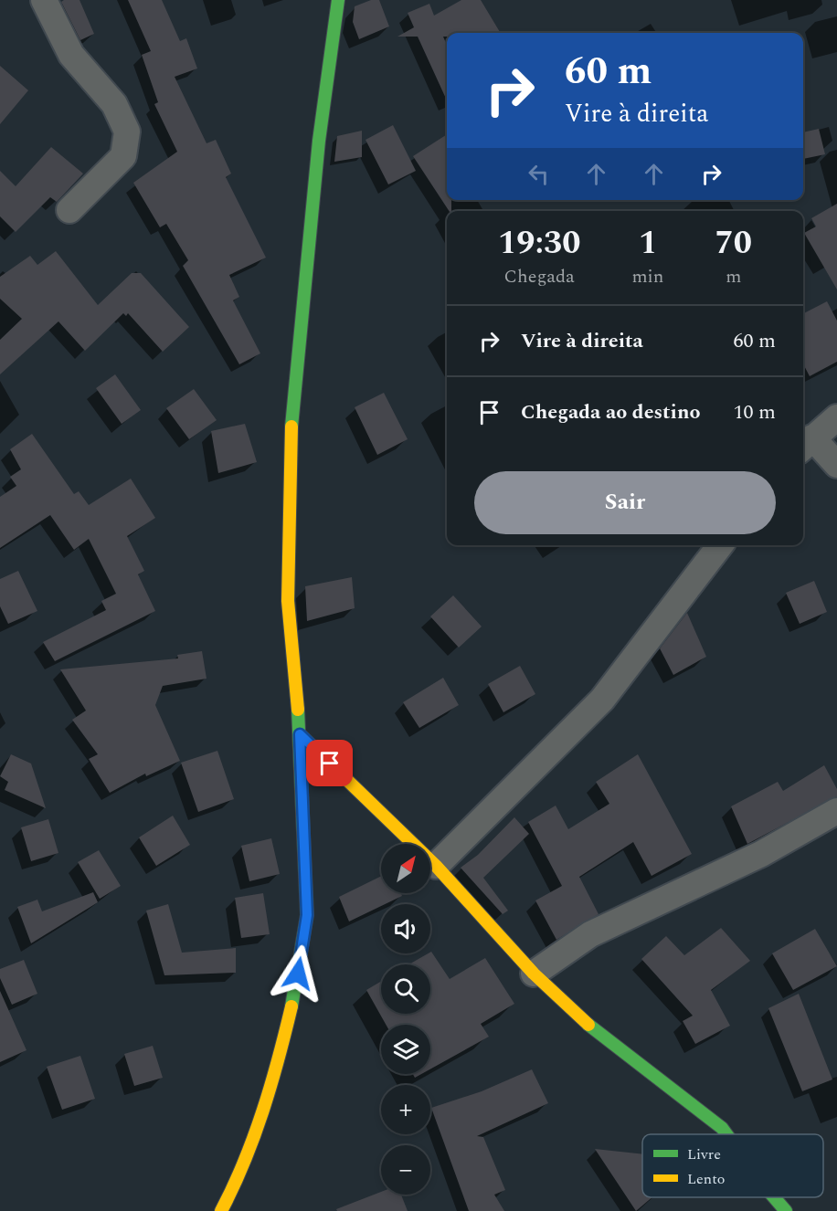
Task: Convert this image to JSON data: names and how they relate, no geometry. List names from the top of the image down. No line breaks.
{"legend":["Livre","Lento"],"north":"top right","page":{"turn":["60 m","Vire à direita"],"eta":["19:30","Chegada","1","min","70","m"],"list":[{"name":"Vire à direita","value":"60 m"},{"name":"Chegada ao destino","value":"10 m"}],"buttons":"Sair","map_buttons":["+","−"]}}
